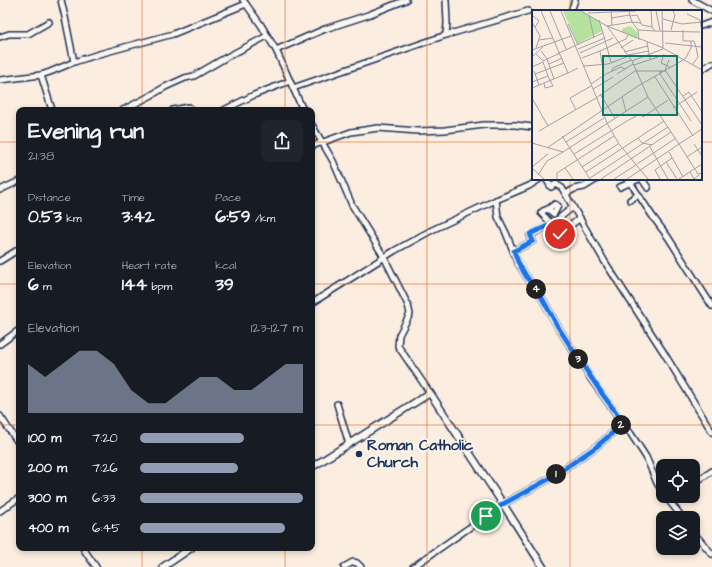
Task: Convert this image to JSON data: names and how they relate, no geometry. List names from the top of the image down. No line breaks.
{"places":["Roman Catholic Church"],"page":{"heading":["Evening run","21:38"],"stats":[["Distance","0.53 km"],["Time","3:42"],["Pace","6:59 /km"],["Elevation","6 m"],["Heart rate","144 bpm"],["kcal","39"]],"pins":["4","3","2","1"],"chart":["Elevation","123–127 m"],"list":[{"name":"100 m","note":"7:20"},{"name":"200 m","note":"7:26"},{"name":"300 m","note":"6:33"},{"name":"400 m","note":"6:45"}]}}
